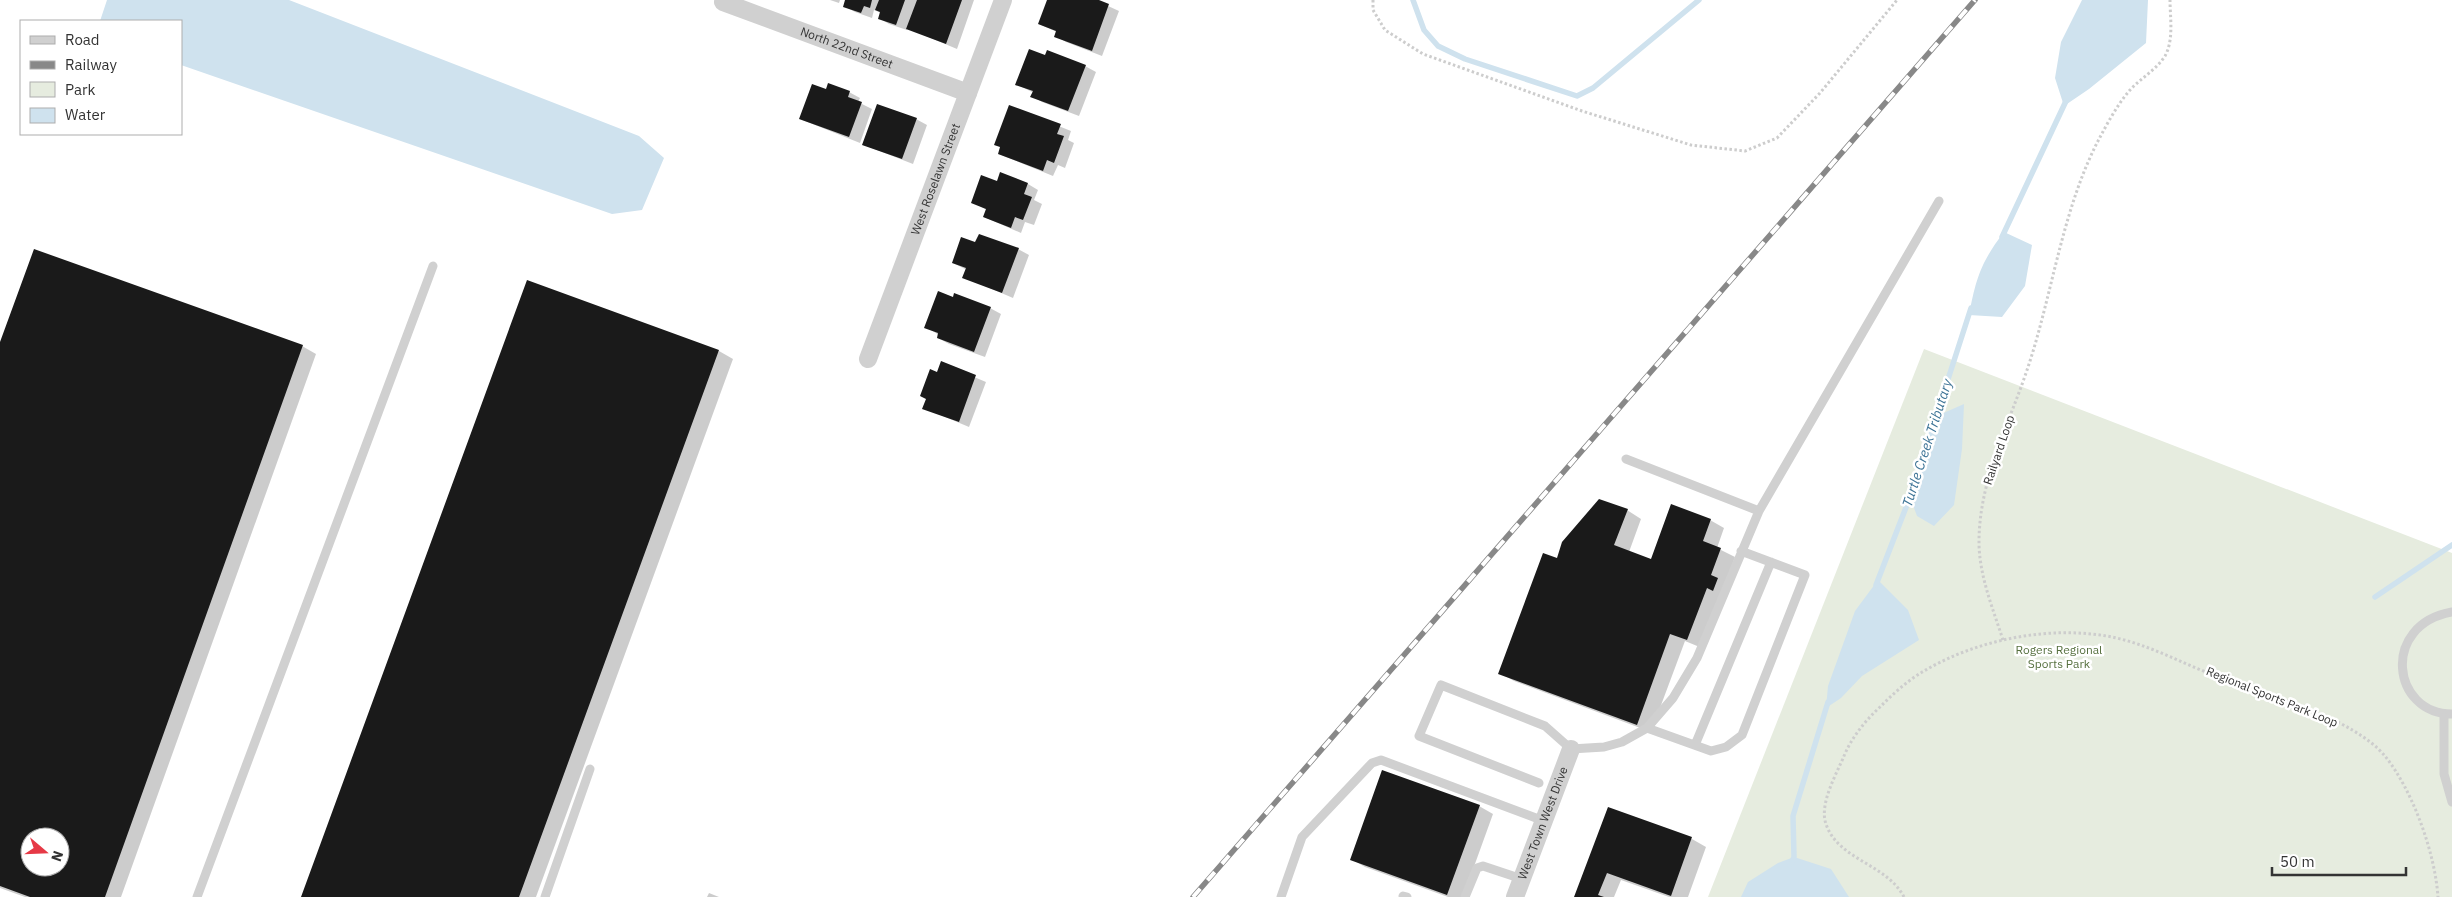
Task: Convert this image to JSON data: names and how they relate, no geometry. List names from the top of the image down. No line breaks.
{"streets":{"street":["North 22nd Street","West Roselawn Street","West Town West Drive"],"path":["Railyard Loop","Regional Sports Park Loop"]},"crossings":[["North 22nd Street","West Roselawn Street"],["Railyard Loop","Regional Sports Park Loop"]],"water":["Turtle Creek Tributary"],"parks":["Rogers Regional Sports Park"],"legend":["Road","Railway","Park","Water"],"scale_bar":"50 m","north":"right"}
